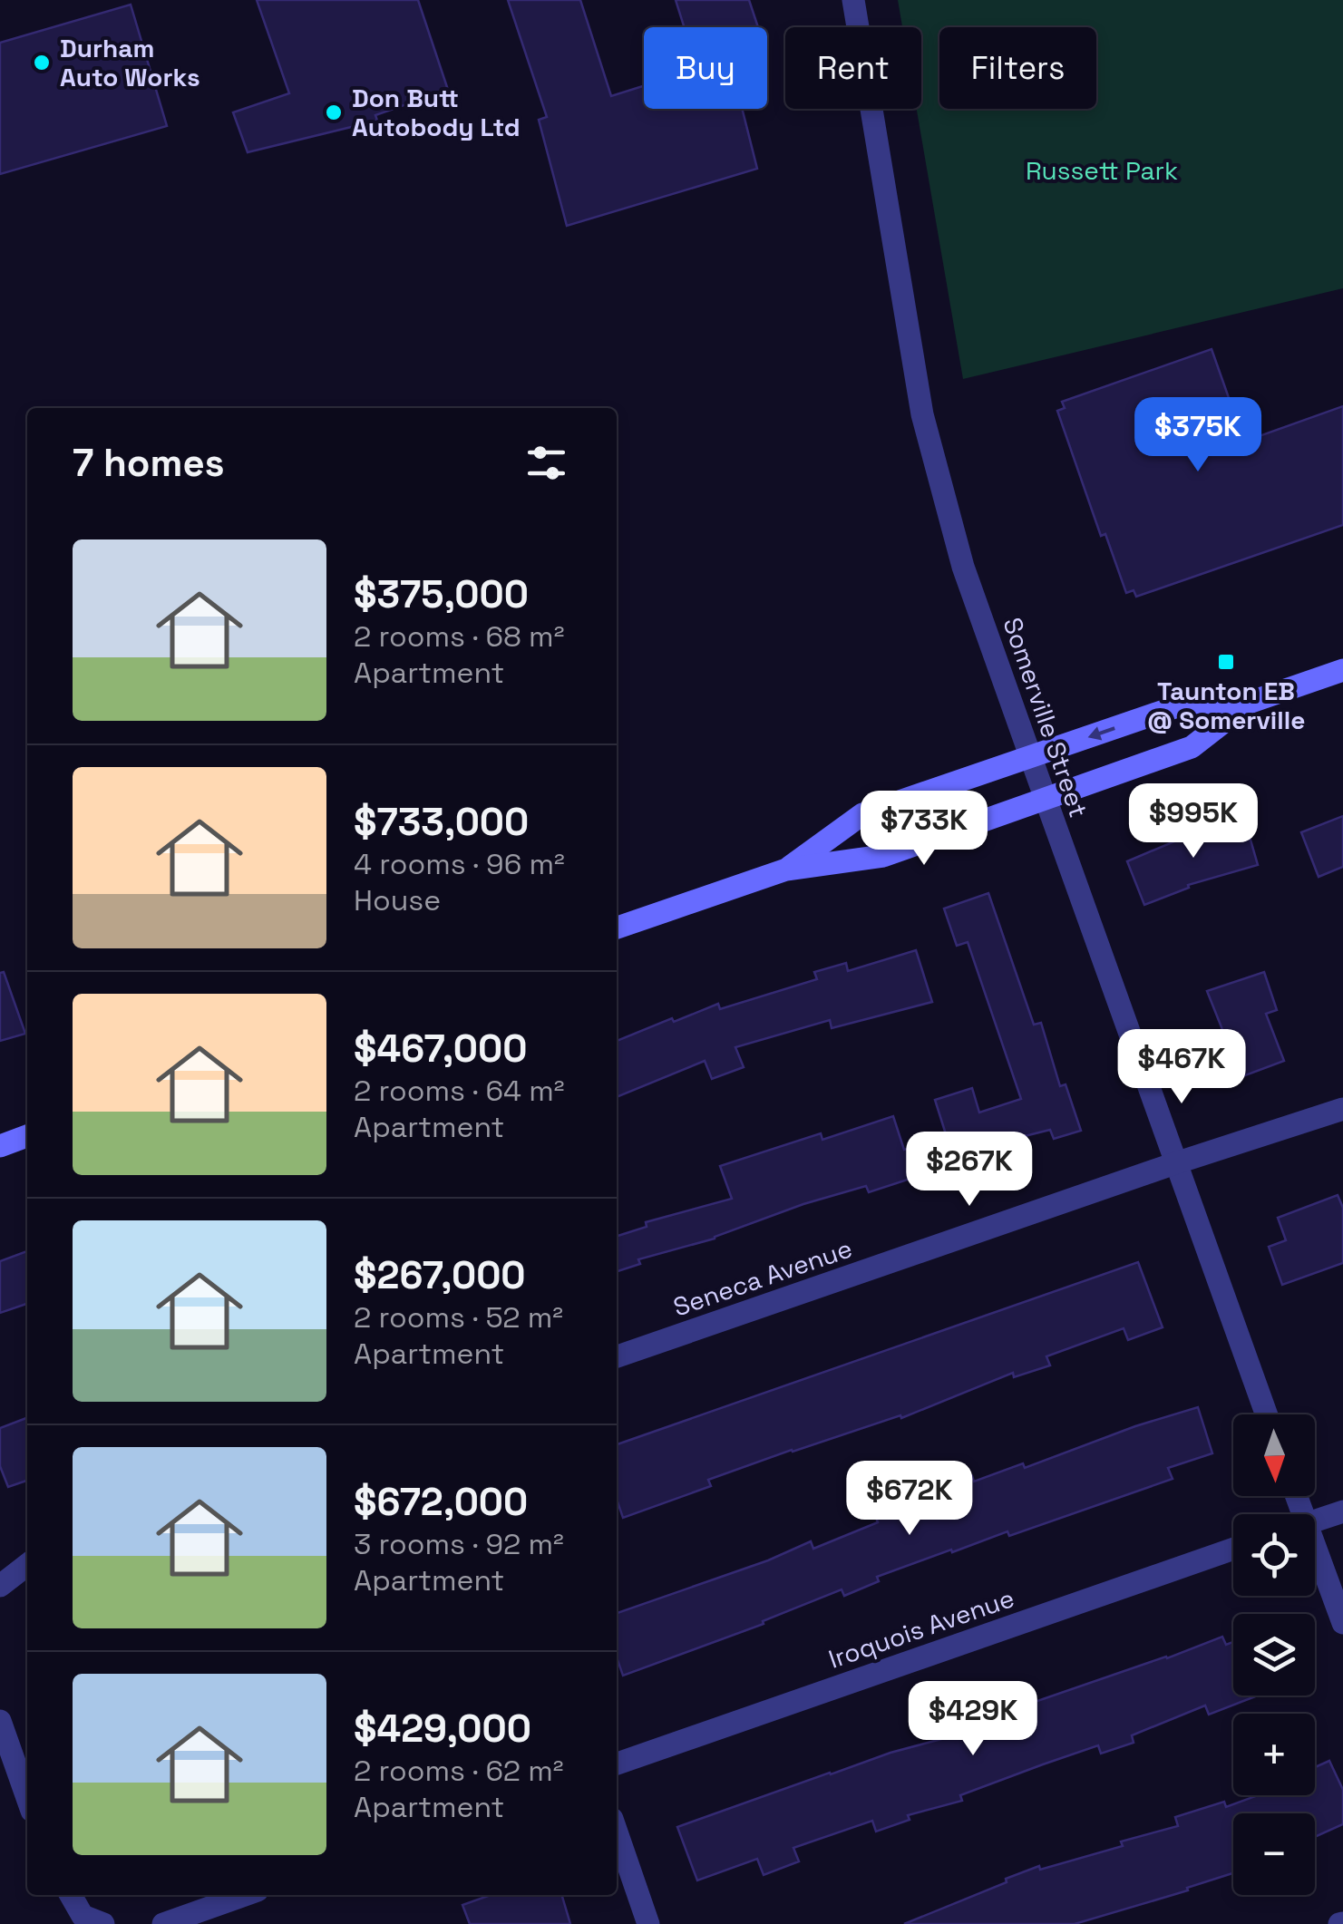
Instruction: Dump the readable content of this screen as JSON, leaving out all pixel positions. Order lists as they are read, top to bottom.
{
  "streets": {
    "street": ["Somerville Street", "Seneca Avenue", "Iroquois Avenue"]
  },
  "crossings": [
    ["Somerville Street", "Seneca Avenue"]
  ],
  "parks": ["Russett Park"],
  "places": {
    "other": ["Durham Auto Works", "Don Butt Autobody Ltd"],
    "transit": ["Taunton EB @ Somerville"]
  },
  "north": "bottom",
  "page": {
    "chip": ["Buy", "Rent", "Filters"],
    "price": [
      "$375K",
      "$995K",
      "$733K",
      "$467K",
      "$267K",
      "$672K",
      "$429K"
    ],
    "heading": "7 homes",
    "list": [
      {
        "name": "$375,000",
        "note": "2 rooms · 68 m² · Apartment"
      },
      {
        "name": "$733,000",
        "note": "4 rooms · 96 m² · House"
      },
      {
        "name": "$467,000",
        "note": "2 rooms · 64 m² · Apartment"
      },
      {
        "name": "$267,000",
        "note": "2 rooms · 52 m² · Apartment"
      },
      {
        "name": "$672,000",
        "note": "3 rooms · 92 m² · Apartment"
      },
      {
        "name": "$429,000",
        "note": "2 rooms · 62 m² · Apartment"
      }
    ],
    "map_buttons": ["+", "−"]
  }
}
